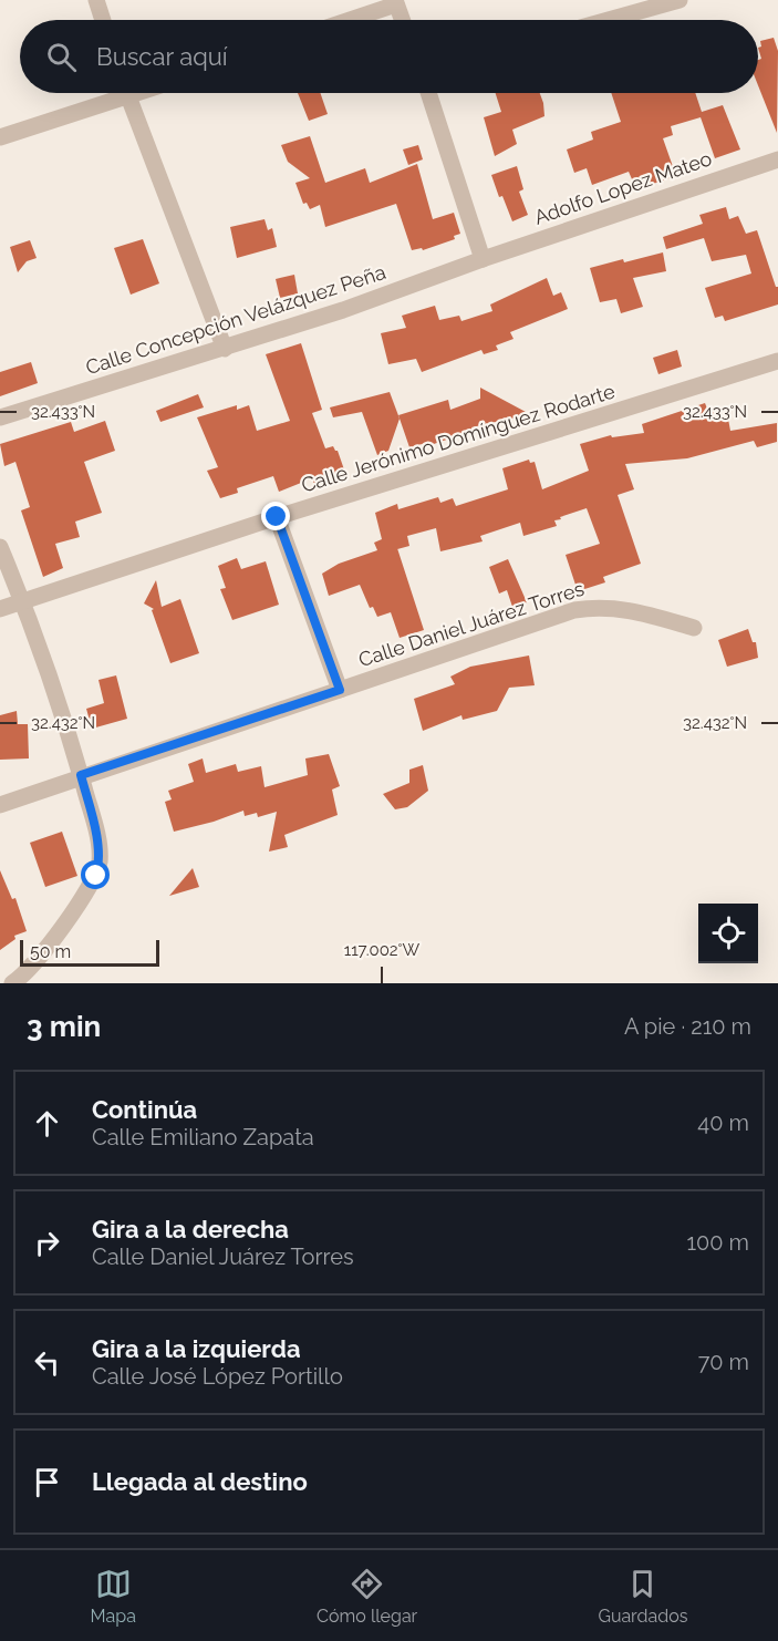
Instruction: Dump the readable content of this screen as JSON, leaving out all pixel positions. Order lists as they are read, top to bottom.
{
  "streets": {
    "street": [
      "Adolfo Lopez Mateo",
      "Calle Concepción Velázquez Peña",
      "Calle Jerónimo Domínguez Rodarte",
      "Calle Daniel Juárez Torres"
    ]
  },
  "crossings": [
    ["Adolfo Lopez Mateo", "Calle Concepción Velázquez Peña"]
  ],
  "scale_bar": "50 m",
  "page": {
    "search": "Buscar aquí",
    "scale": "50 m",
    "heading": ["3 min", "A pie · 210 m"],
    "list": [
      ["Continúa", "Calle Emiliano Zapata", "40 m"],
      ["Gira a la derecha", "Calle Daniel Juárez Torres", "100 m"],
      ["Gira a la izquierda", "Calle José López Portillo", "70 m"],
      "Llegada al destino"
    ],
    "nav": ["Mapa", "Cómo llegar", "Guardados"]
  },
  "coordinates": ["32.433°N", "32.432°N", "117.002°W"]
}
